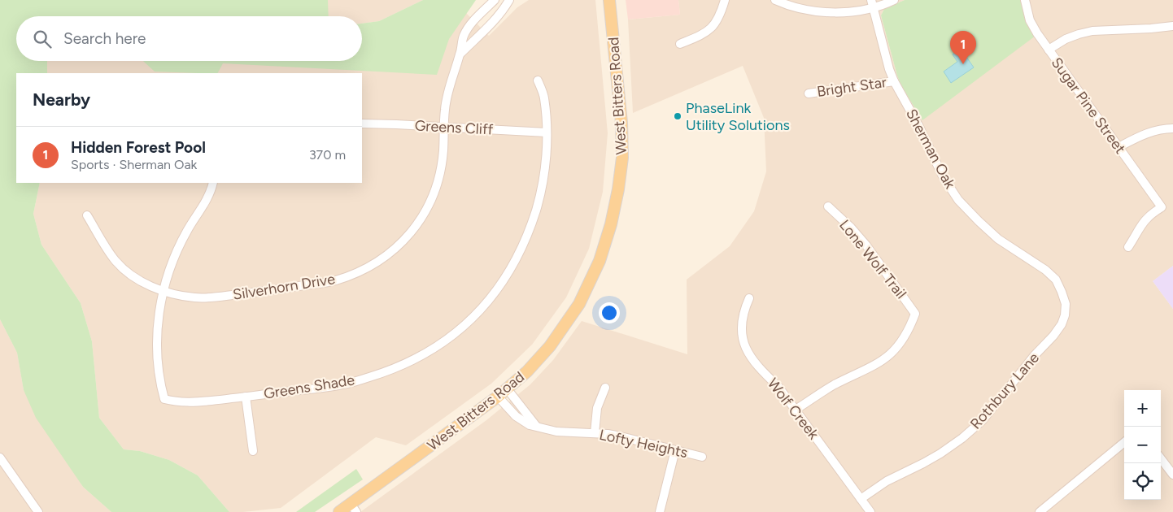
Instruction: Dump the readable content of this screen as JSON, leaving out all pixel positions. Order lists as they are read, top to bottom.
{
  "streets": {
    "main road": ["West Bitters Road"],
    "street": [
      "Bright Star",
      "Sugar Pine Street",
      "Greens Cliff",
      "Sherman Oak",
      "Lone Wolf Trail",
      "Silverhorn Drive",
      "Greens Shade",
      "Rothbury Lane",
      "Wolf Creek",
      "Lofty Heights"
    ]
  },
  "crossings": [
    ["Bright Star", "Sherman Oak"],
    ["West Bitters Road", "Lofty Heights"],
    ["Greens Cliff", "Silverhorn Drive"],
    ["Greens Cliff", "Greens Shade"],
    ["Sherman Oak", "Rothbury Lane"],
    ["Lone Wolf Trail", "Wolf Creek"],
    ["Silverhorn Drive", "Greens Shade"],
    ["Rothbury Lane", "Wolf Creek"]
  ],
  "places": ["PhaseLink Utility Solutions"],
  "page": {
    "search": "Search here",
    "pins": "1",
    "heading": "Nearby",
    "list": [
      {
        "mark": "1",
        "name": "Hidden Forest Pool",
        "note": "Sports · Sherman Oak",
        "value": "370 m"
      }
    ],
    "map_buttons": ["+", "−"]
  }
}
